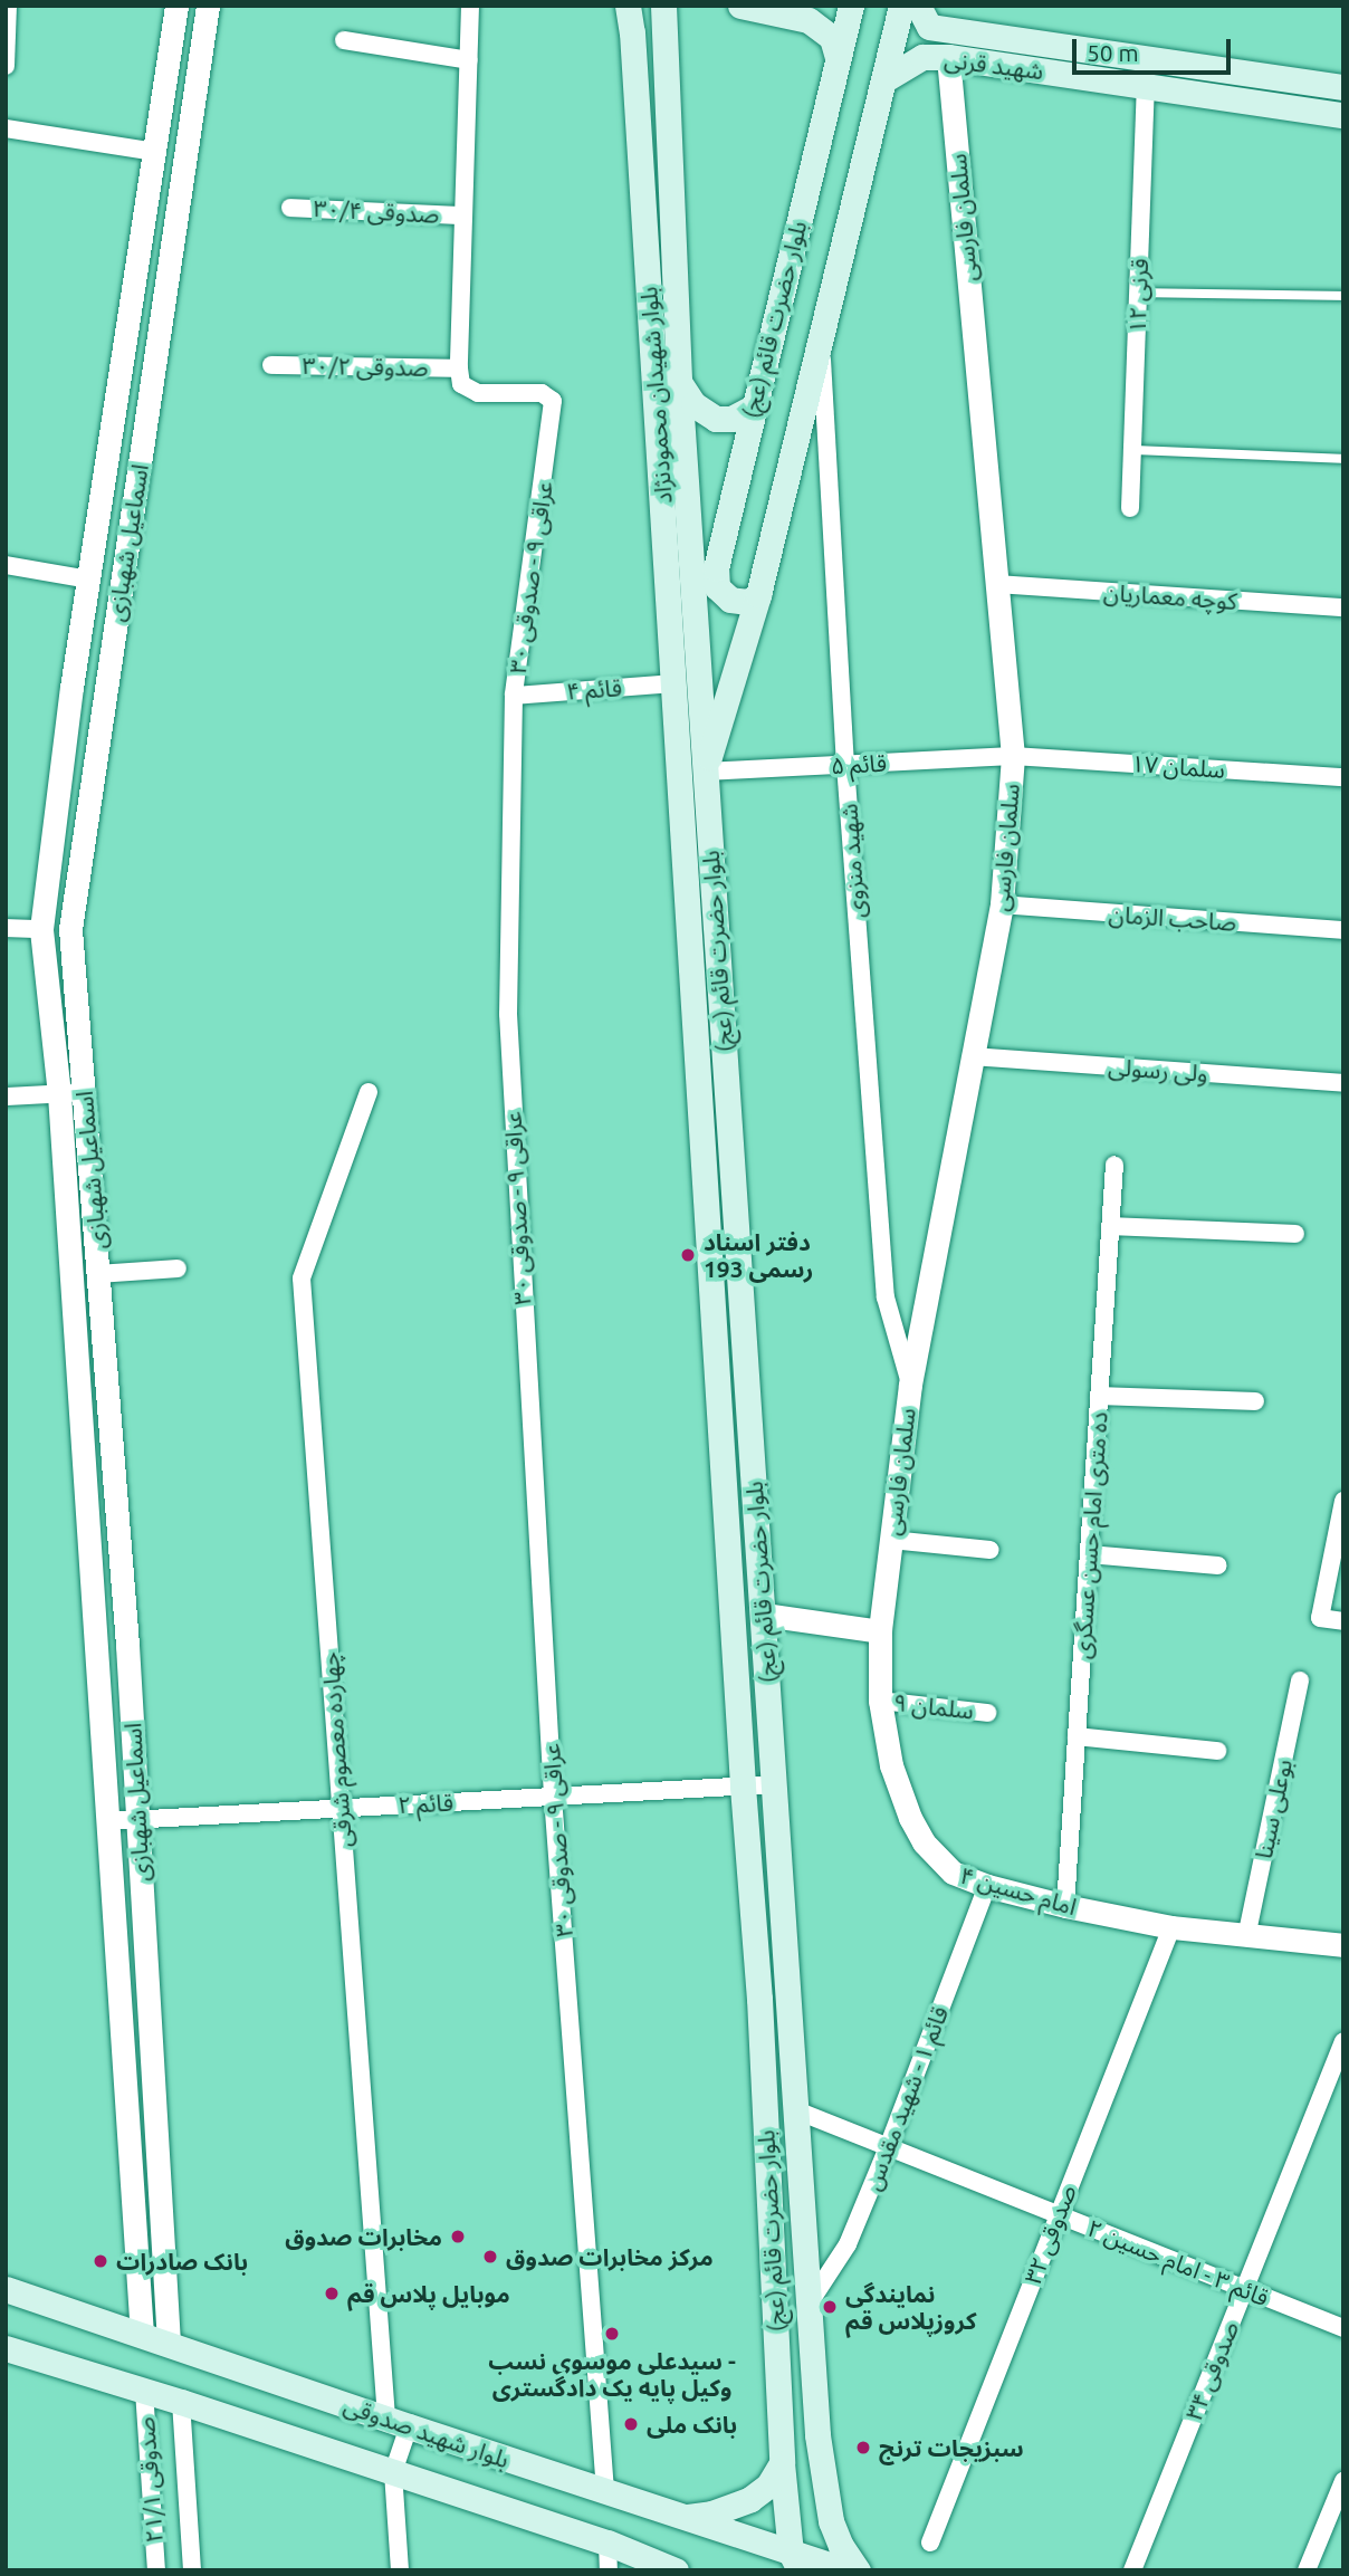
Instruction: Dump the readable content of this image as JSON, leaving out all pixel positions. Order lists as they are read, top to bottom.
{
  "streets": {
    "main road": [
      "شهید قرنی",
      "بلوار حضرت قائم (عج)",
      "بلوار شهیدان محمودنژاد",
      "بلوار شهید صدوقی"
    ],
    "street": [
      "صدوقی ۳۰/۴",
      "سلمان فارسی",
      "قرنی ۱۲",
      "صدوقی ۳۰/۲",
      "اسماعیل شهبازی",
      "عراقی ۹ - صدوقی ۳۰",
      "کوچه معماریان",
      "قائم ۴",
      "قائم ۵",
      "سلمان ۱۷",
      "شهید منزوی",
      "صاحب الزمان",
      "ولی رسولی",
      "ده متری امام حسن عسگری",
      "سلمان ۹",
      "چهارده معصوم شرقی",
      "قائم ۲",
      "بوعلی سینا",
      "امام حسین ۴",
      "قائم ۱ - شهید مقدس",
      "صدوقی ۳۲",
      "قائم ۳ - امام حسین ۲",
      "صدوقی ۳۴",
      "صدوقی ۲۱/۱"
    ]
  },
  "crossings": [
    ["شهید قرنی", "سلمان فارسی"],
    ["شهید قرنی", "قرنی ۱۲"],
    ["شهید قرنی", "بلوار حضرت قائم (عج)"],
    ["سلمان فارسی", "کوچه معماریان"],
    ["سلمان فارسی", "قائم ۵"],
    ["سلمان فارسی", "سلمان ۱۷"],
    ["سلمان فارسی", "شهید منزوی"],
    ["سلمان فارسی", "صاحب الزمان"],
    ["سلمان فارسی", "ولی رسولی"],
    ["سلمان فارسی", "امام حسین ۴"],
    ["بلوار حضرت قائم (عج)", "بلوار شهیدان محمودنژاد"],
    ["بلوار حضرت قائم (عج)", "قائم ۵"],
    ["بلوار حضرت قائم (عج)", "شهید منزوی"],
    ["بلوار حضرت قائم (عج)", "قائم ۲"],
    ["بلوار حضرت قائم (عج)", "قائم ۱ - شهید مقدس"],
    ["بلوار حضرت قائم (عج)", "قائم ۳ - امام حسین ۲"],
    ["بلوار حضرت قائم (عج)", "بلوار شهید صدوقی"],
    ["صدوقی ۳۰/۲", "عراقی ۹ - صدوقی ۳۰"],
    ["بلوار شهیدان محمودنژاد", "قائم ۴"],
    ["بلوار شهیدان محمودنژاد", "قائم ۵"],
    ["اسماعیل شهبازی", "قائم ۲"],
    ["اسماعیل شهبازی", "بلوار شهید صدوقی"],
    ["عراقی ۹ - صدوقی ۳۰", "قائم ۴"],
    ["عراقی ۹ - صدوقی ۳۰", "قائم ۲"],
    ["عراقی ۹ - صدوقی ۳۰", "بلوار شهید صدوقی"],
    ["قائم ۵", "سلمان ۱۷"],
    ["قائم ۵", "شهید منزوی"],
    ["ده متری امام حسن عسگری", "امام حسین ۴"],
    ["سلمان ۹", "امام حسین ۴"],
    ["چهارده معصوم شرقی", "قائم ۲"],
    ["چهارده معصوم شرقی", "بلوار شهید صدوقی"],
    ["بوعلی سینا", "امام حسین ۴"],
    ["امام حسین ۴", "قائم ۱ - شهید مقدس"],
    ["امام حسین ۴", "صدوقی ۳۲"],
    ["قائم ۱ - شهید مقدس", "قائم ۳ - امام حسین ۲"],
    ["صدوقی ۳۲", "قائم ۳ - امام حسین ۲"],
    ["قائم ۳ - امام حسین ۲", "صدوقی ۳۴"],
    ["بلوار شهید صدوقی", "صدوقی ۲۱/۱"]
  ],
  "places": [
    "دفتر اسناد رسمی 193",
    "مخابرات صدوق",
    "مرکز مخابرات صدوق",
    "بانک صادرات",
    "موبایل پلاس قم",
    "نمایندگی کروزپلاس قم",
    "سیدعلی موسوی نسب - وکیل پایه یک دادگستری",
    "بانک ملی",
    "سبزیجات ترنج"
  ],
  "scale_bar": "50 m"
}
